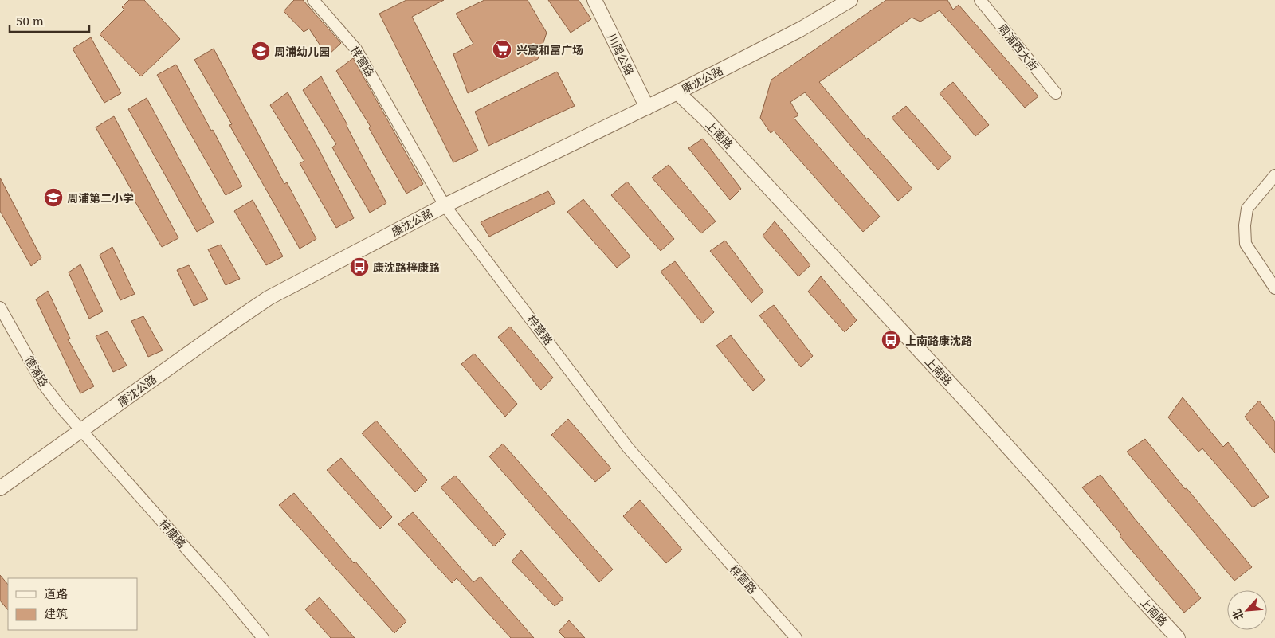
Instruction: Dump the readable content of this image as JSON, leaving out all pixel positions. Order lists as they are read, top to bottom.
{
  "streets": {
    "street": [
      "周浦西大街",
      "川周公路",
      "梓营路",
      "康沈公路",
      "上南路",
      "德浦路",
      "梓康路"
    ]
  },
  "crossings": [
    ["川周公路", "康沈公路"],
    ["梓营路", "康沈公路"],
    ["康沈公路", "上南路"],
    ["康沈公路", "德浦路"],
    ["康沈公路", "梓康路"],
    ["德浦路", "梓康路"]
  ],
  "places": {
    "supermarket": ["兴宸和富广场"],
    "school or university": ["周浦幼儿园", "周浦第二小学"],
    "bus stop": ["康沈路梓康路", "上南路康沈路"]
  },
  "legend": ["道路", "建筑"],
  "scale_bar": "50 m",
  "north": "bottom left"
}
